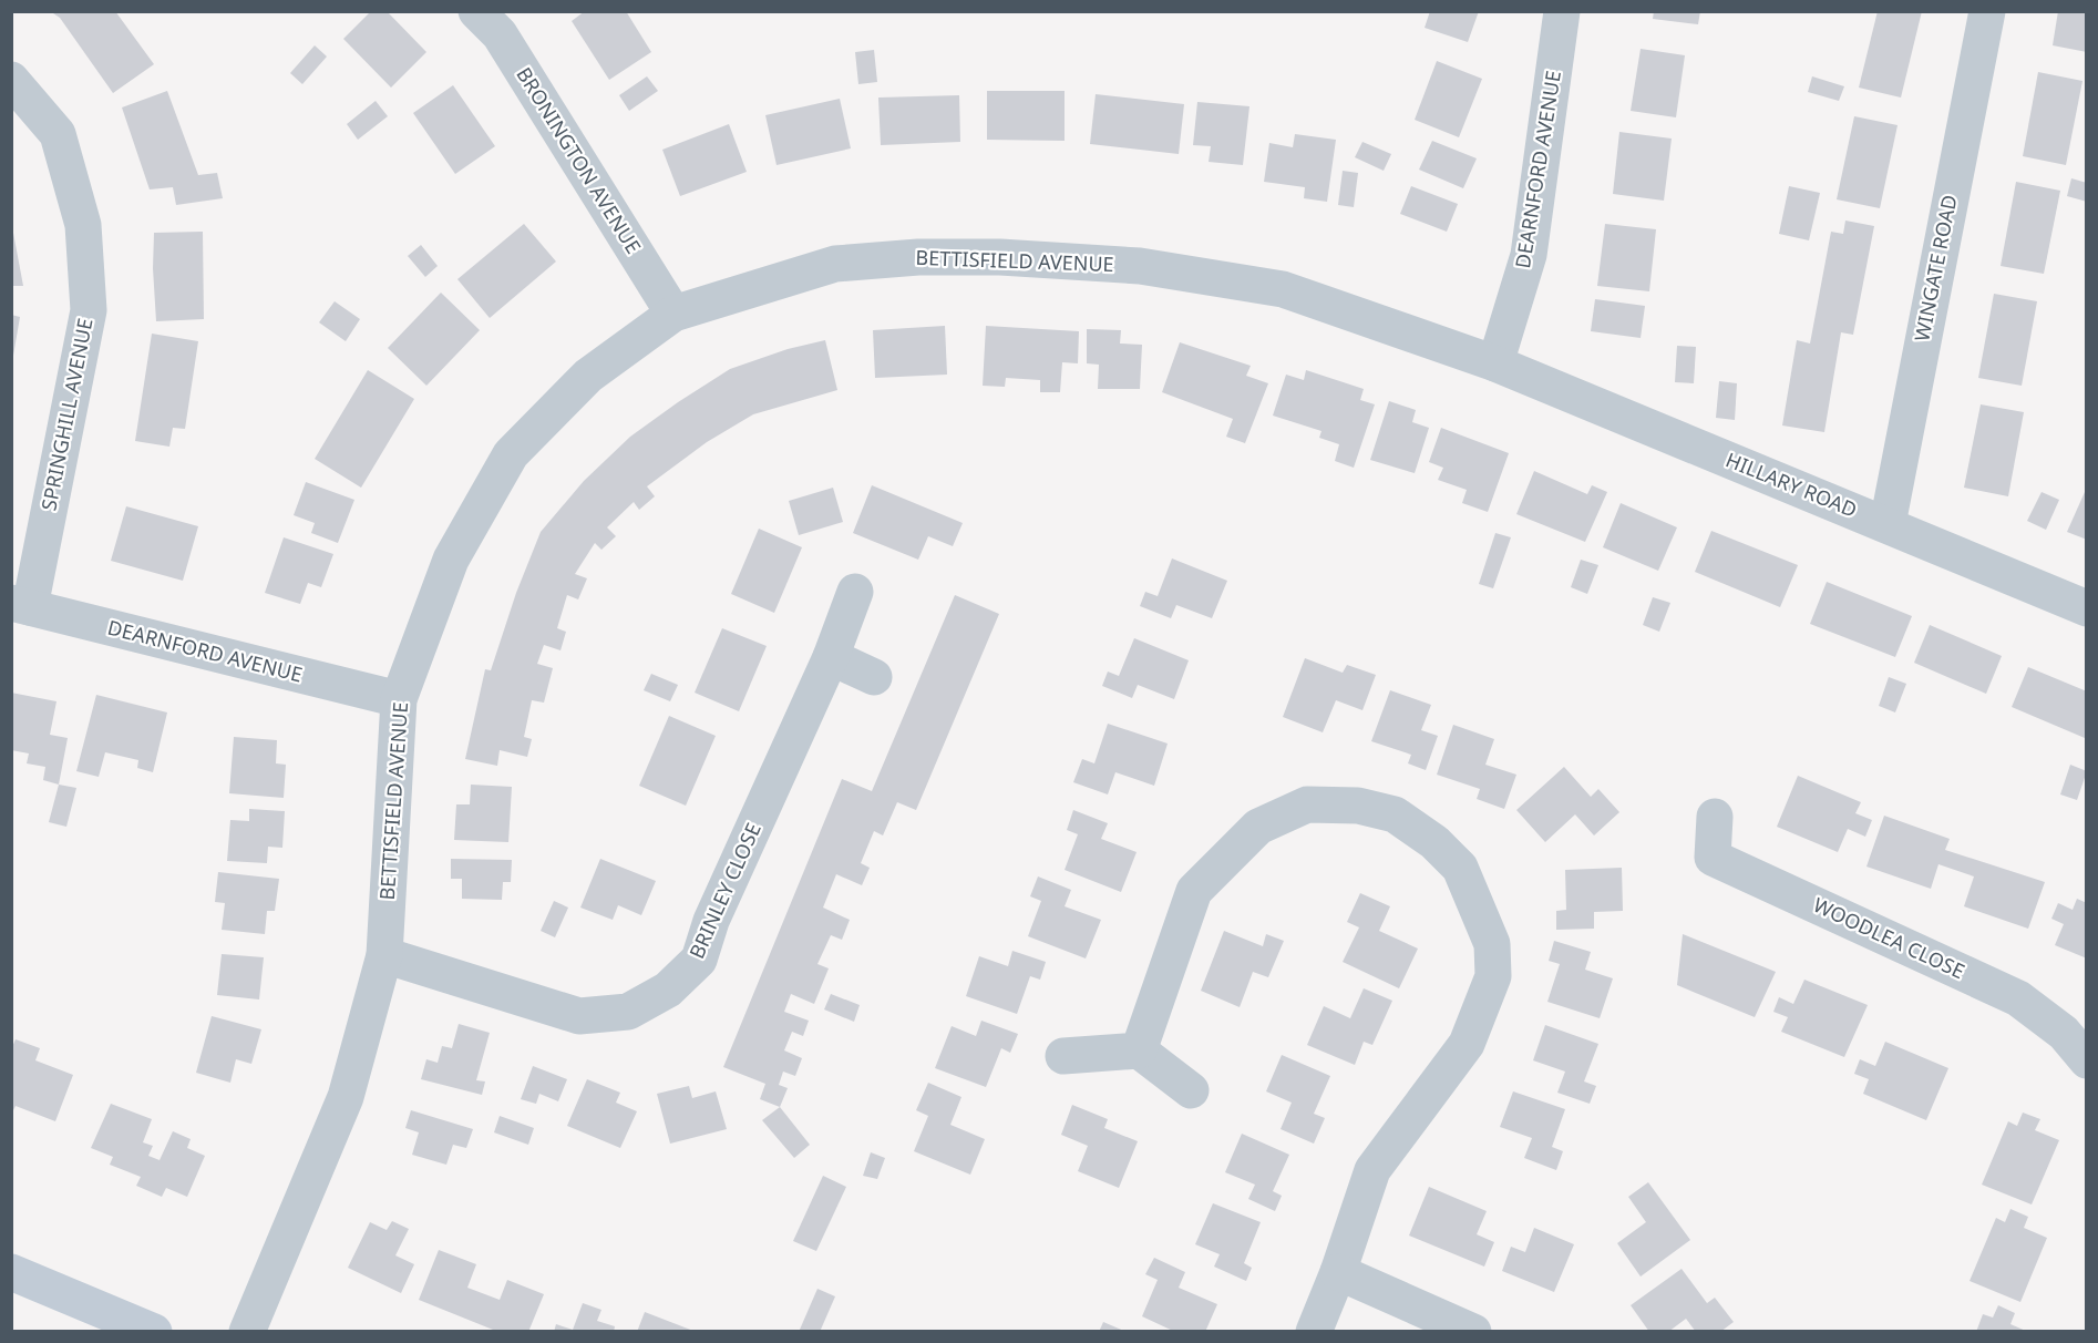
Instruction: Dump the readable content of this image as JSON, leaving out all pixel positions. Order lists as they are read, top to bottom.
{
  "streets": {
    "street": [
      "BRONINGTON AVENUE",
      "DEARNFORD AVENUE",
      "BETTISFIELD AVENUE",
      "WINGATE ROAD",
      "SPRINGHILL AVENUE",
      "HILLARY ROAD",
      "BRINLEY CLOSE",
      "WOODLEA CLOSE"
    ]
  },
  "crossings": [
    ["BRONINGTON AVENUE", "BETTISFIELD AVENUE"],
    ["DEARNFORD AVENUE", "BETTISFIELD AVENUE"],
    ["DEARNFORD AVENUE", "SPRINGHILL AVENUE"],
    ["DEARNFORD AVENUE", "HILLARY ROAD"],
    ["BETTISFIELD AVENUE", "HILLARY ROAD"],
    ["BETTISFIELD AVENUE", "BRINLEY CLOSE"],
    ["WINGATE ROAD", "HILLARY ROAD"]
  ]
}
